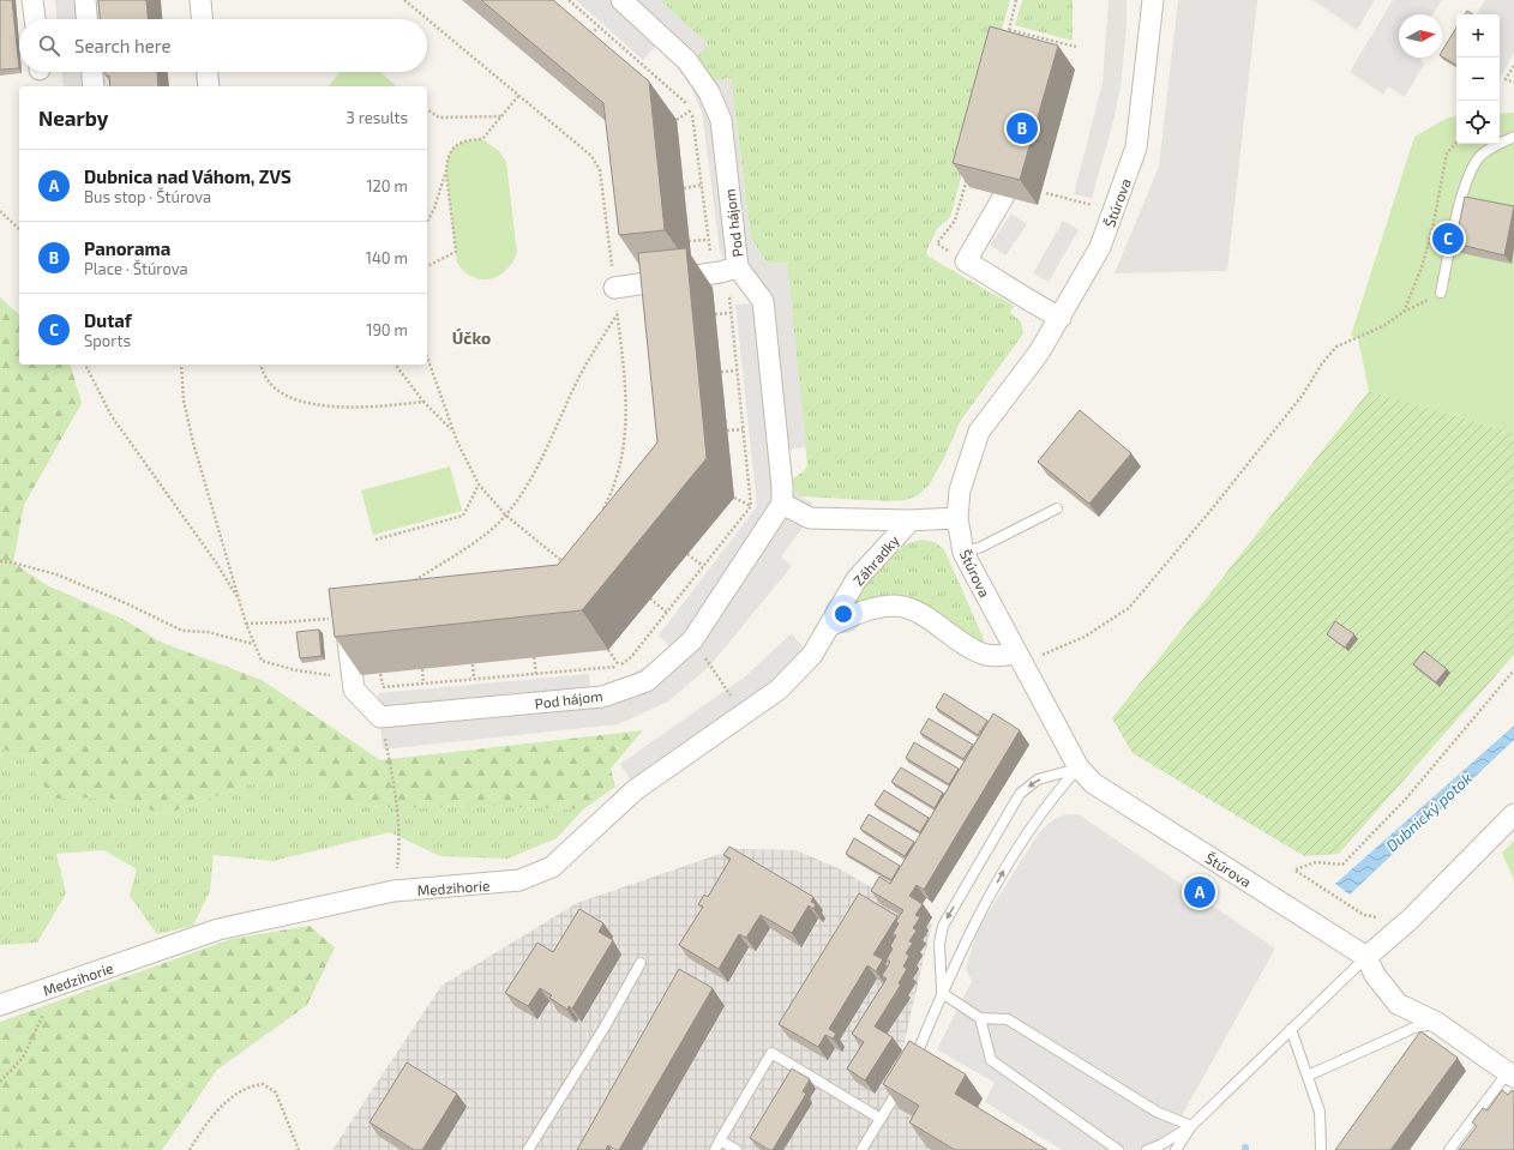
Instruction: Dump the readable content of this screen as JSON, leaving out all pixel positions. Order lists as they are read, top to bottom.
{
  "streets": {
    "street": [
      "Štúrova",
      "Pod hájom",
      "Záhradky",
      "Medzihorie"
    ]
  },
  "crossings": [
    ["Záhradky", "Medzihorie"]
  ],
  "districts": ["Účko"],
  "water": ["Dubnický potok"],
  "north": "right",
  "page": {
    "map_buttons": ["+", "−"],
    "search": "Search here",
    "heading": ["Nearby", "3 results"],
    "pins": ["B", "C", "A"],
    "list": [
      {
        "mark": "A",
        "name": "Dubnica nad Váhom, ZVS",
        "note": "Bus stop · Štúrova",
        "value": "120 m"
      },
      {
        "mark": "B",
        "name": "Panorama",
        "note": "Place · Štúrova",
        "value": "140 m"
      },
      {
        "mark": "C",
        "name": "Dutaf",
        "note": "Sports",
        "value": "190 m"
      }
    ]
  }
}
